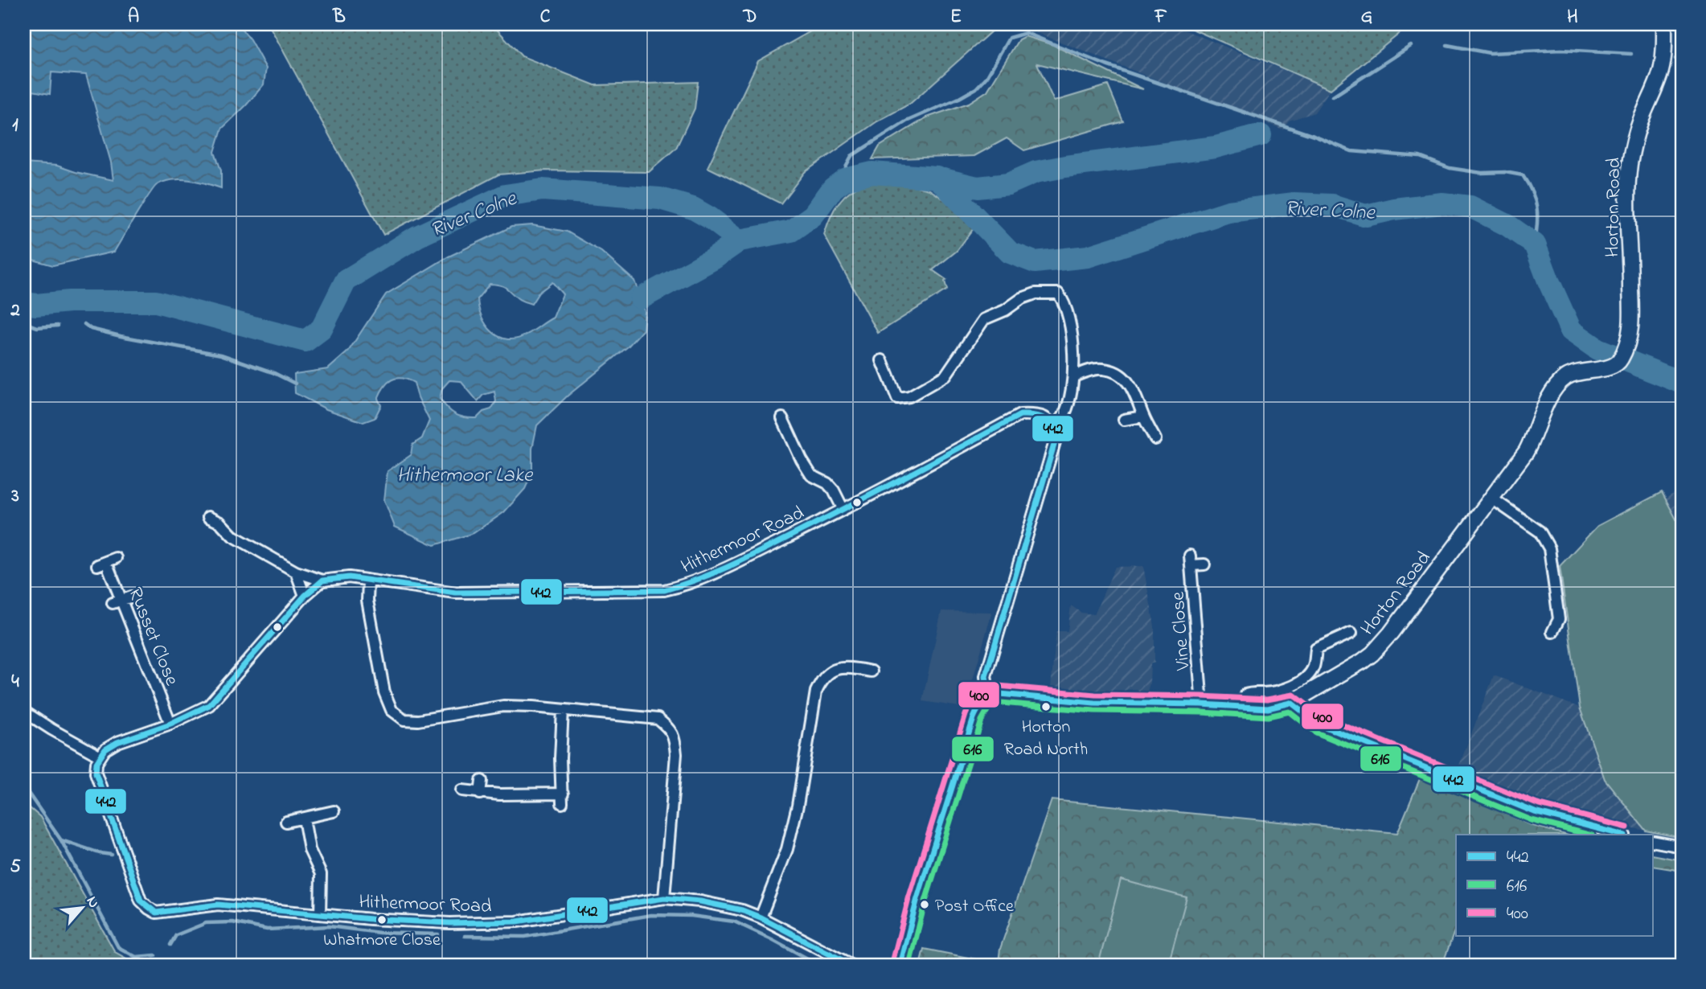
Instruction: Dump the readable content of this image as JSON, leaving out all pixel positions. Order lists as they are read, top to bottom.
{
  "streets": {
    "street": [
      "Horton Road",
      "Hithermoor Road",
      "Vine Close",
      "Russet Close"
    ]
  },
  "crossings": [
    ["Horton Road", "Vine Close"]
  ],
  "water": ["River Colne", "Hithermoor Lake"],
  "places": ["Horton Road North", "Post Office", "Whatmore Close"],
  "lines": ["transit line 442", "transit line 400", "transit line 616"],
  "legend": ["442", "616", "400"],
  "north": "top right",
  "grid": {
    "columns": [
      "A",
      "B",
      "C",
      "D",
      "E",
      "F",
      "G",
      "H"
    ],
    "rows": [
      "1",
      "2",
      "3",
      "4",
      "5"
    ]
  }
}
